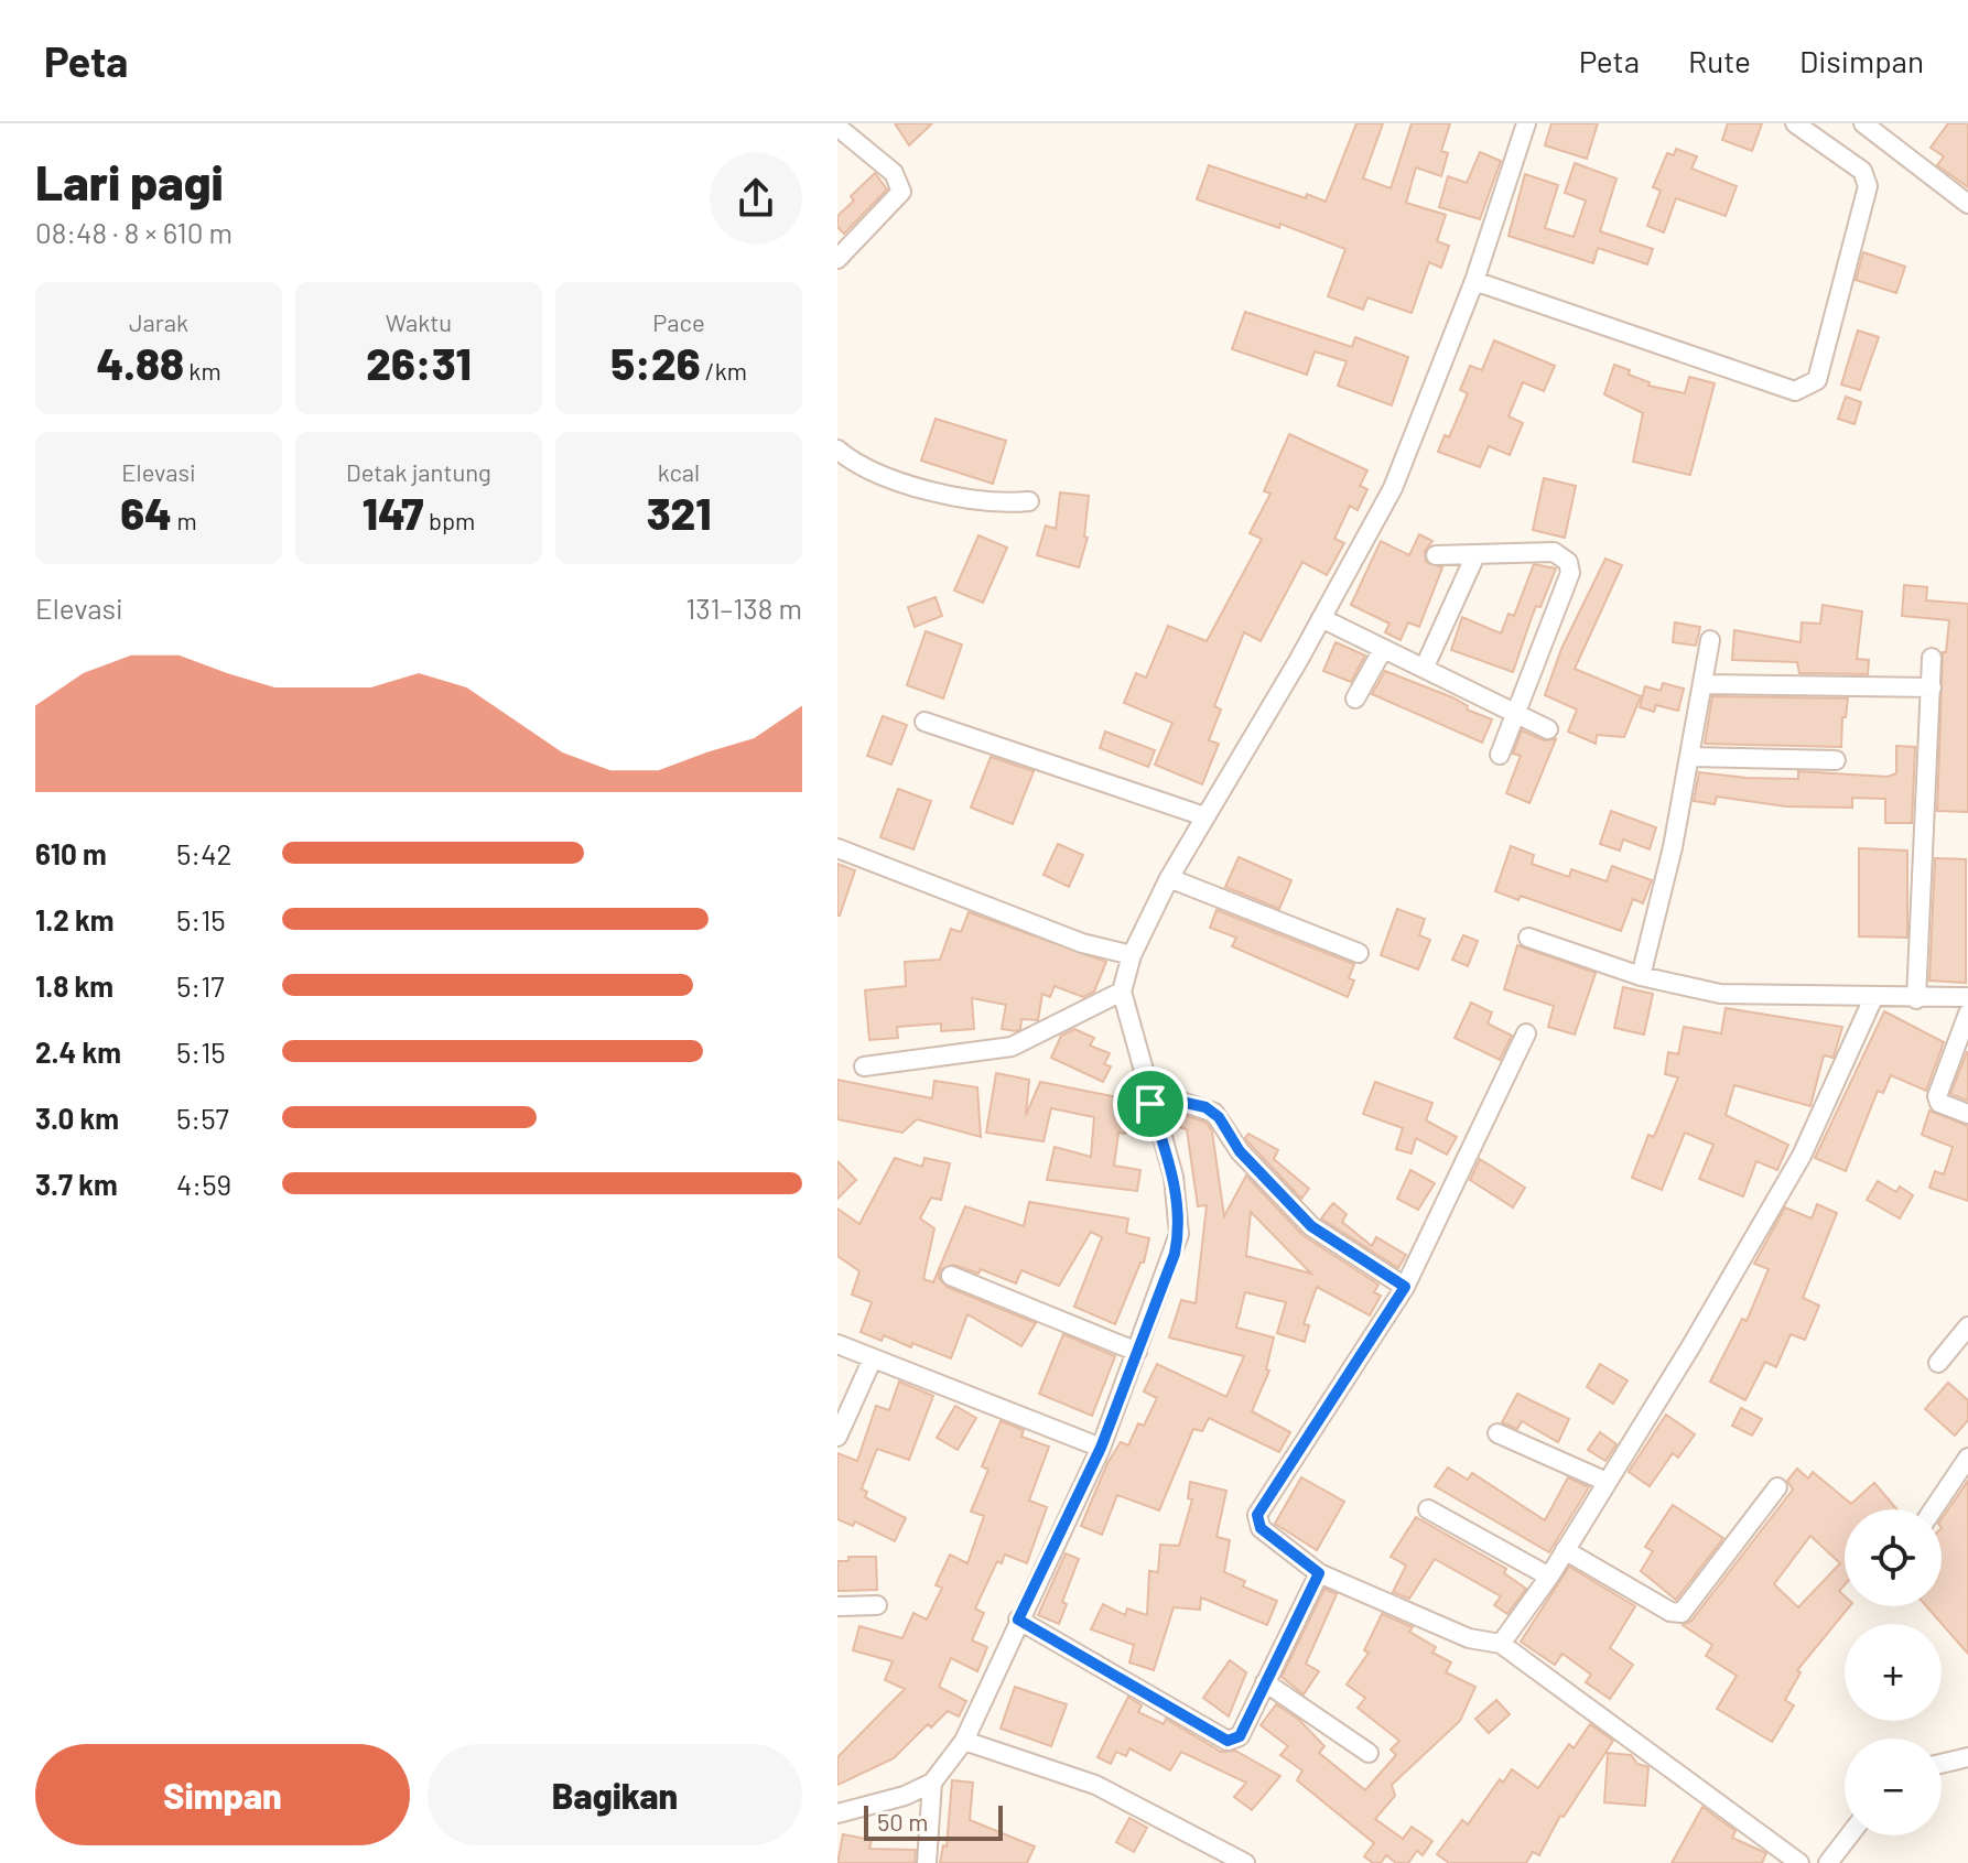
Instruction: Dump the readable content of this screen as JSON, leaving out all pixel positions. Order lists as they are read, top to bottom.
{
  "scale_bar": "50 m",
  "page": {
    "header": "Peta",
    "nav": ["Peta", "Rute", "Disimpan"],
    "heading": ["Lari pagi", "08:48 · 8 × 610 m"],
    "stats": [
      ["Jarak", "4.88 km"],
      ["Waktu", "26:31"],
      ["Pace", "5:26 /km"],
      ["Elevasi", "64 m"],
      ["Detak jantung", "147 bpm"],
      ["kcal", "321"]
    ],
    "chart": ["Elevasi", "131–138 m"],
    "list": [
      {
        "name": "610 m",
        "note": "5:42"
      },
      {
        "name": "1.2 km",
        "note": "5:15"
      },
      {
        "name": "1.8 km",
        "note": "5:17"
      },
      {
        "name": "2.4 km",
        "note": "5:15"
      },
      {
        "name": "3.0 km",
        "note": "5:57"
      },
      {
        "name": "3.7 km",
        "note": "4:59"
      }
    ],
    "map_buttons": ["+", "−"],
    "buttons": ["Simpan", "Bagikan"],
    "scale": "50 m"
  }
}
